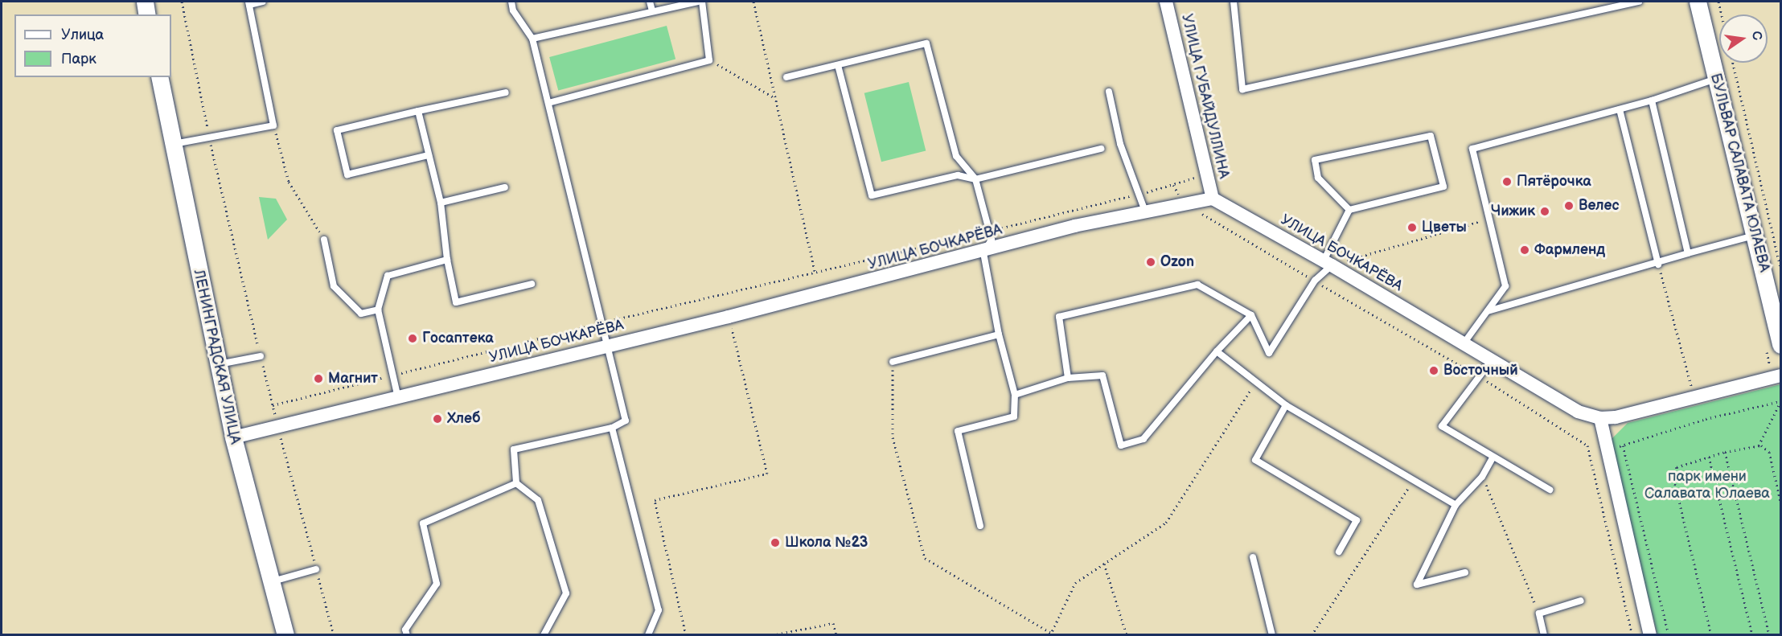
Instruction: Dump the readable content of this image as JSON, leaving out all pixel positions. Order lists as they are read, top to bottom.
{
  "streets": {
    "street": [
      "УЛИЦА ГУБАЙДУЛЛИНА",
      "БУЛЬВАР САЛАВАТА ЮЛАЕВА",
      "УЛИЦА БОЧКАРЁВА",
      "ЛЕНИНГРАДСКАЯ УЛИЦА"
    ]
  },
  "crossings": [
    ["УЛИЦА ГУБАЙДУЛЛИНА", "УЛИЦА БОЧКАРЁВА"],
    ["УЛИЦА БОЧКАРЁВА", "ЛЕНИНГРАДСКАЯ УЛИЦА"]
  ],
  "parks": ["парк имени Салавата Юлаева"],
  "places": [
    "Пятёрочка",
    "Велес",
    "Чижик",
    "Цветы",
    "Фармленд",
    "Ozon",
    "Госаптека",
    "Восточный",
    "Магнит",
    "Хлеб",
    "Школа №23"
  ],
  "legend": ["Улица", "Парк"],
  "north": "right"
}
